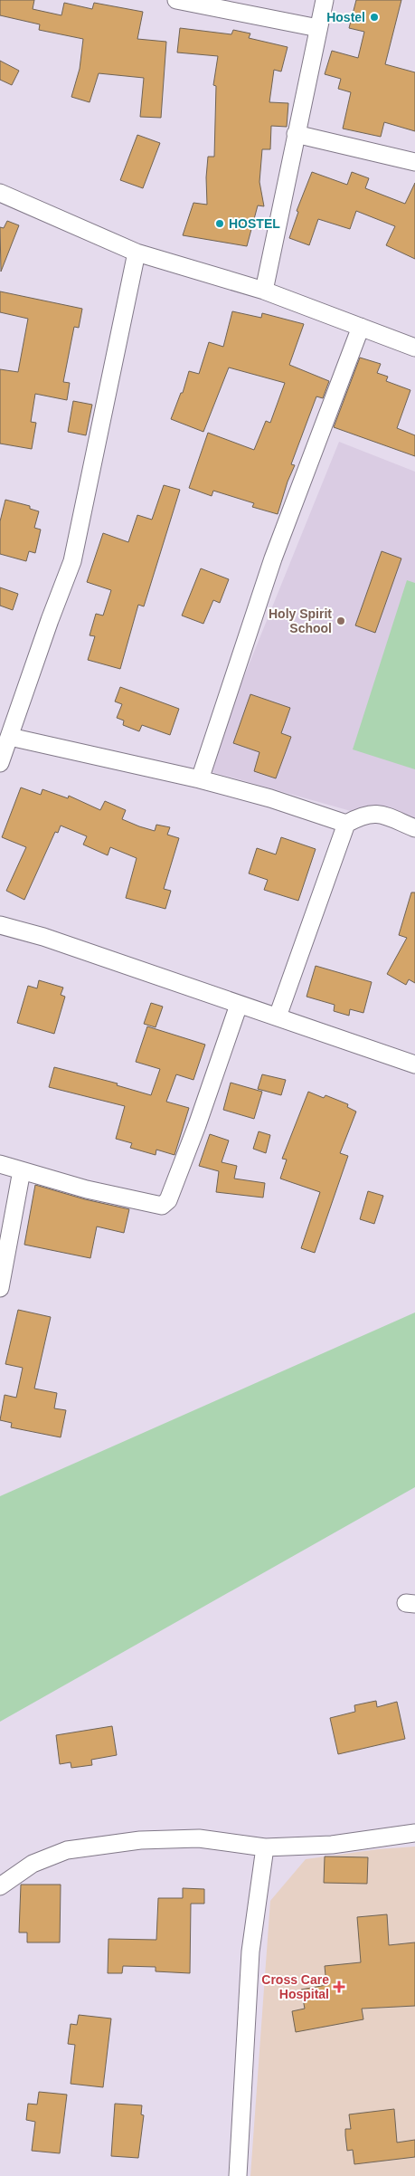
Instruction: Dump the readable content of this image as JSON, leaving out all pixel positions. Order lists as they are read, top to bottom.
{
  "places": {
    "other": ["Hostel", "HOSTEL", "Holy Spirit School"],
    "health": ["Cross Care Hospital"]
  }
}
